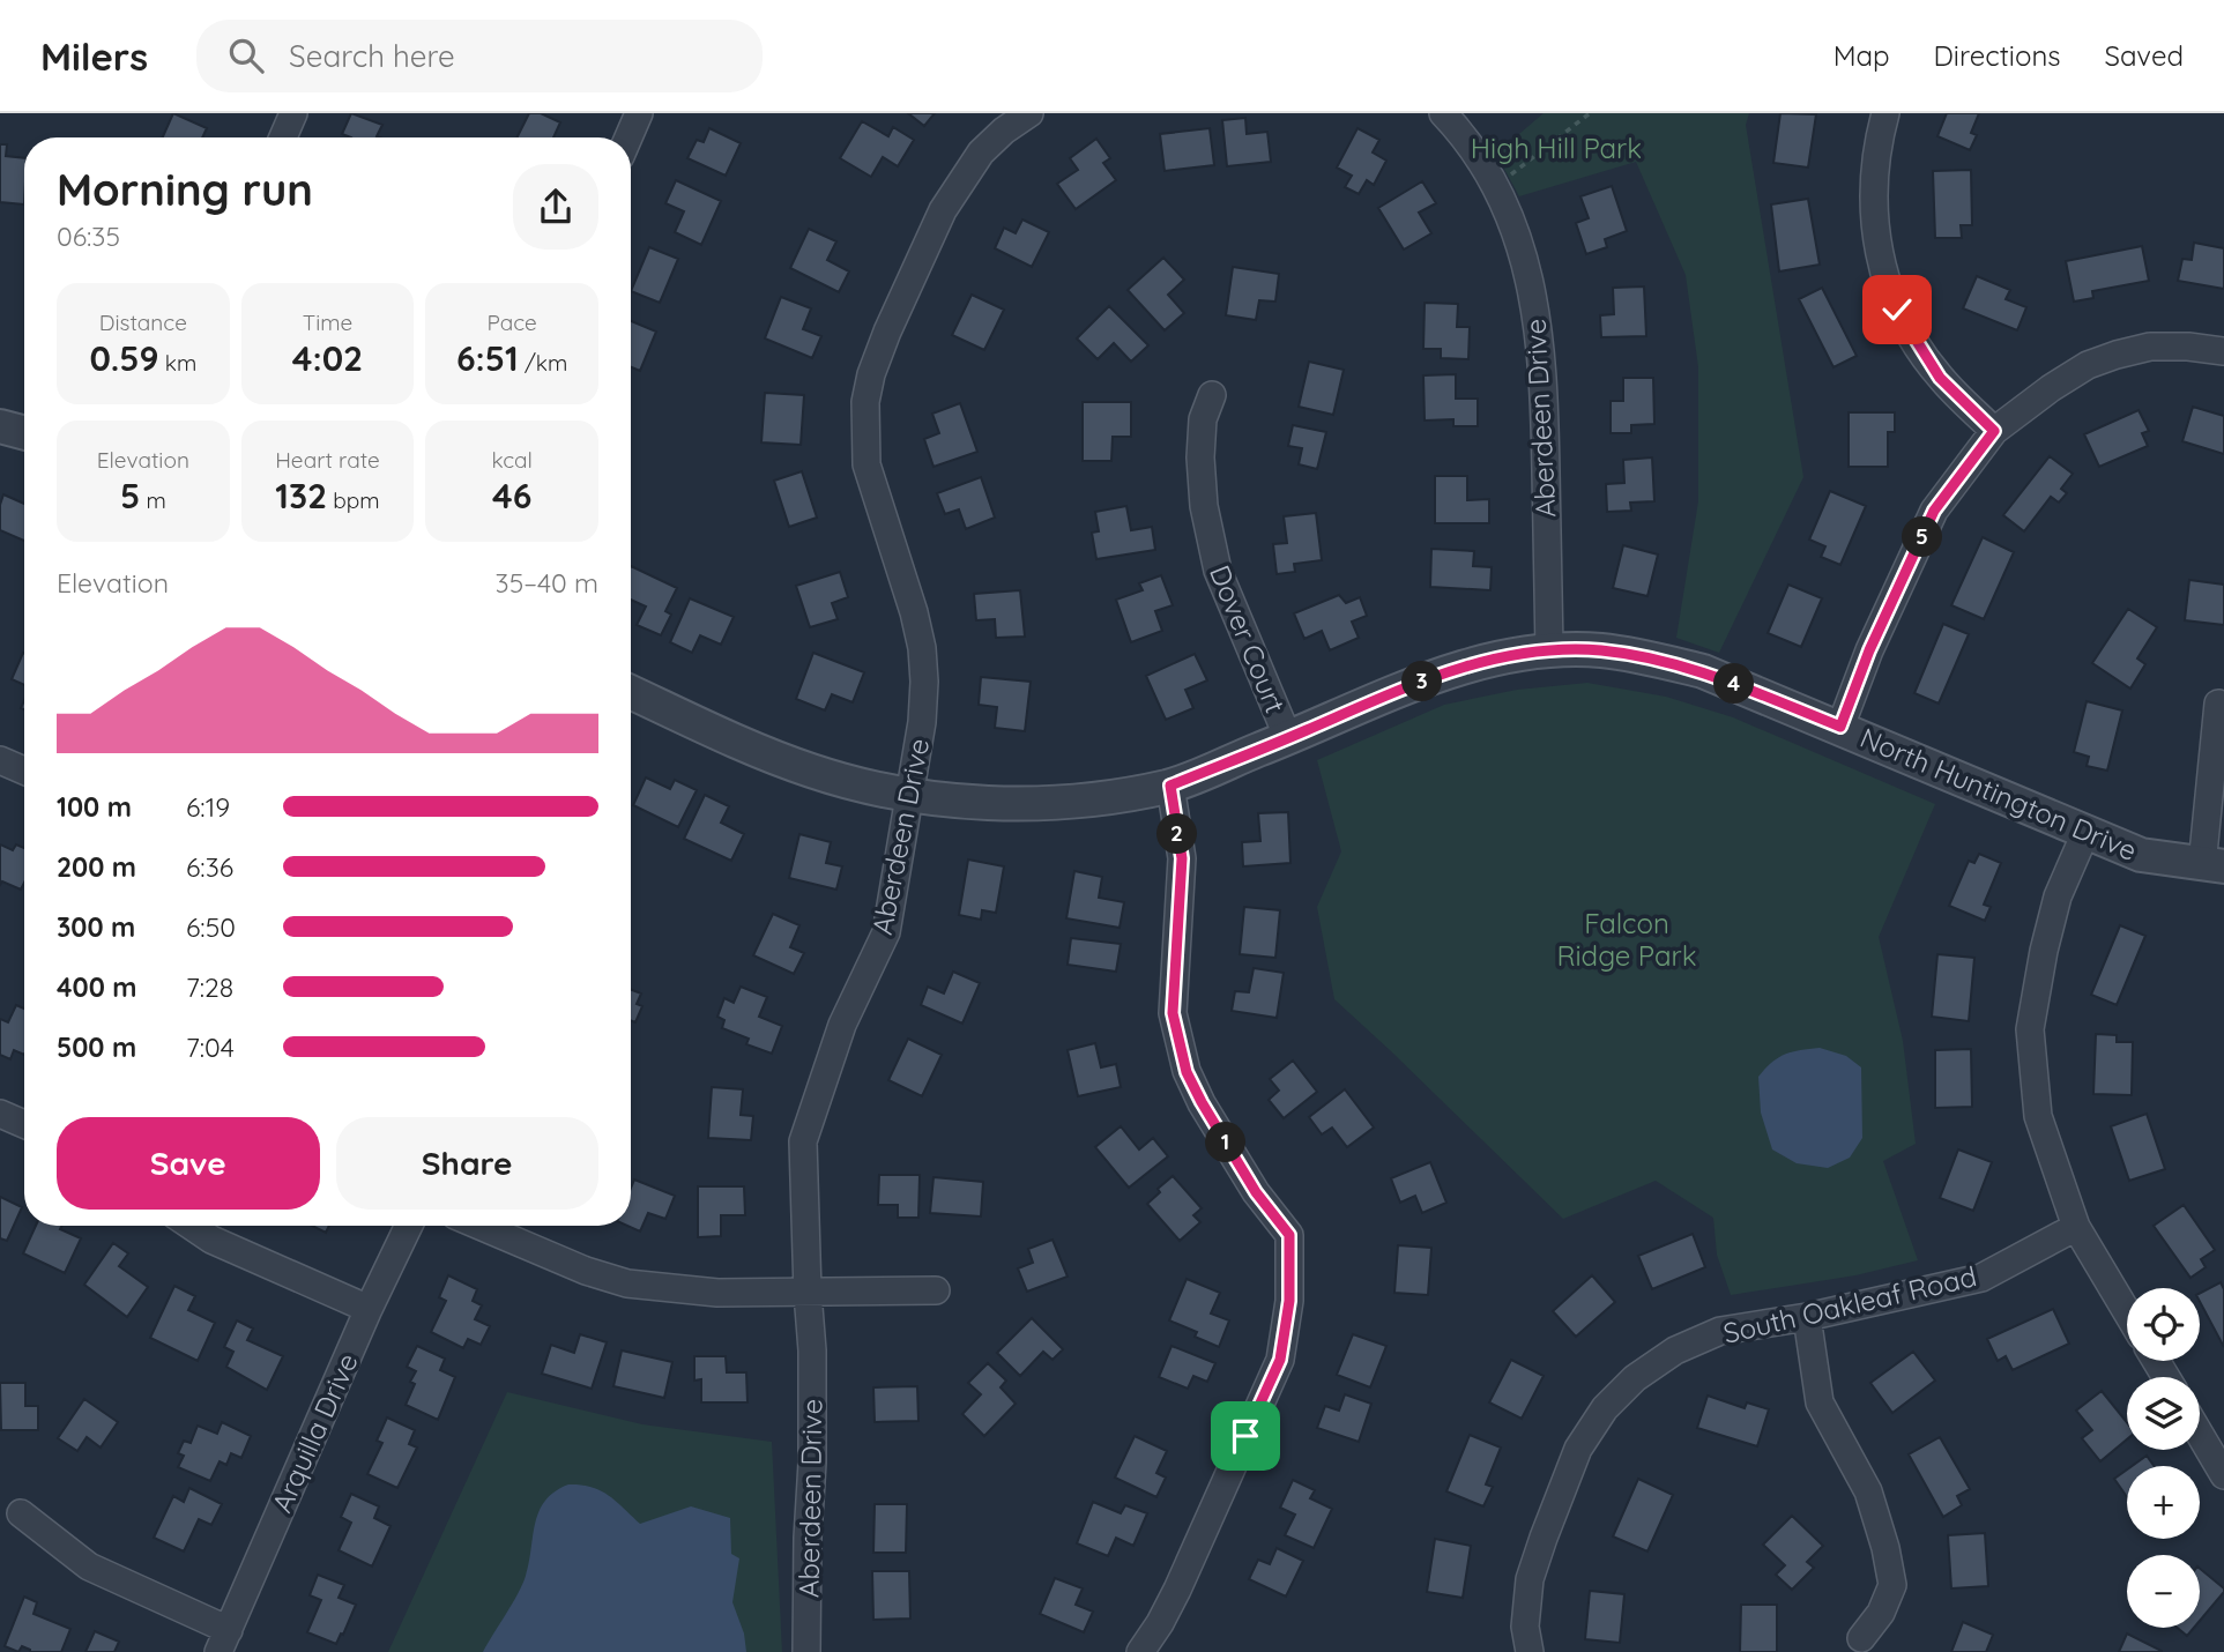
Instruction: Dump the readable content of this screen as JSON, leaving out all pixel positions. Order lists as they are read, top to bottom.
{
  "streets": {
    "street": [
      "Aberdeen Drive",
      "Dover Court",
      "North Huntington Drive",
      "South Oakleaf Road",
      "Arquilla Drive"
    ]
  },
  "crossings": [
    ["Aberdeen Drive", "North Huntington Drive"],
    ["Dover Court", "North Huntington Drive"]
  ],
  "parks": ["High Hill Park", "Falcon Ridge Park"],
  "page": {
    "header": "Milers",
    "search": "Search here",
    "nav": ["Map", "Directions", "Saved"],
    "heading": ["Morning run", "06:35"],
    "stats": [
      ["Distance", "0.59 km"],
      ["Time", "4:02"],
      ["Pace", "6:51 /km"],
      ["Elevation", "5 m"],
      ["Heart rate", "132 bpm"],
      ["kcal", "46"]
    ],
    "pins": [
      "5",
      "3",
      "4",
      "2",
      "1"
    ],
    "chart": ["Elevation", "35–40 m"],
    "list": [
      {
        "name": "100 m",
        "note": "6:19"
      },
      {
        "name": "200 m",
        "note": "6:36"
      },
      {
        "name": "300 m",
        "note": "6:50"
      },
      {
        "name": "400 m",
        "note": "7:28"
      },
      {
        "name": "500 m",
        "note": "7:04"
      }
    ],
    "buttons": ["Save", "Share"],
    "map_buttons": ["+", "−"]
  }
}
